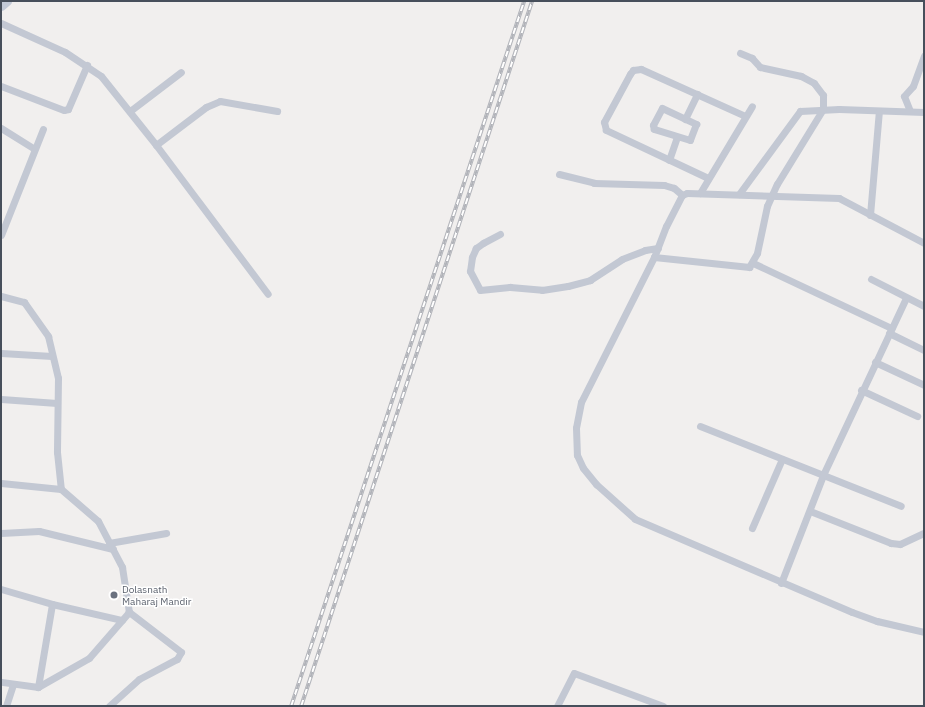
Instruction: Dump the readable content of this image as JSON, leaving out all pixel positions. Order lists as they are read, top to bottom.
{
  "places": ["Dolasnath Maharaj Mandir"]
}
